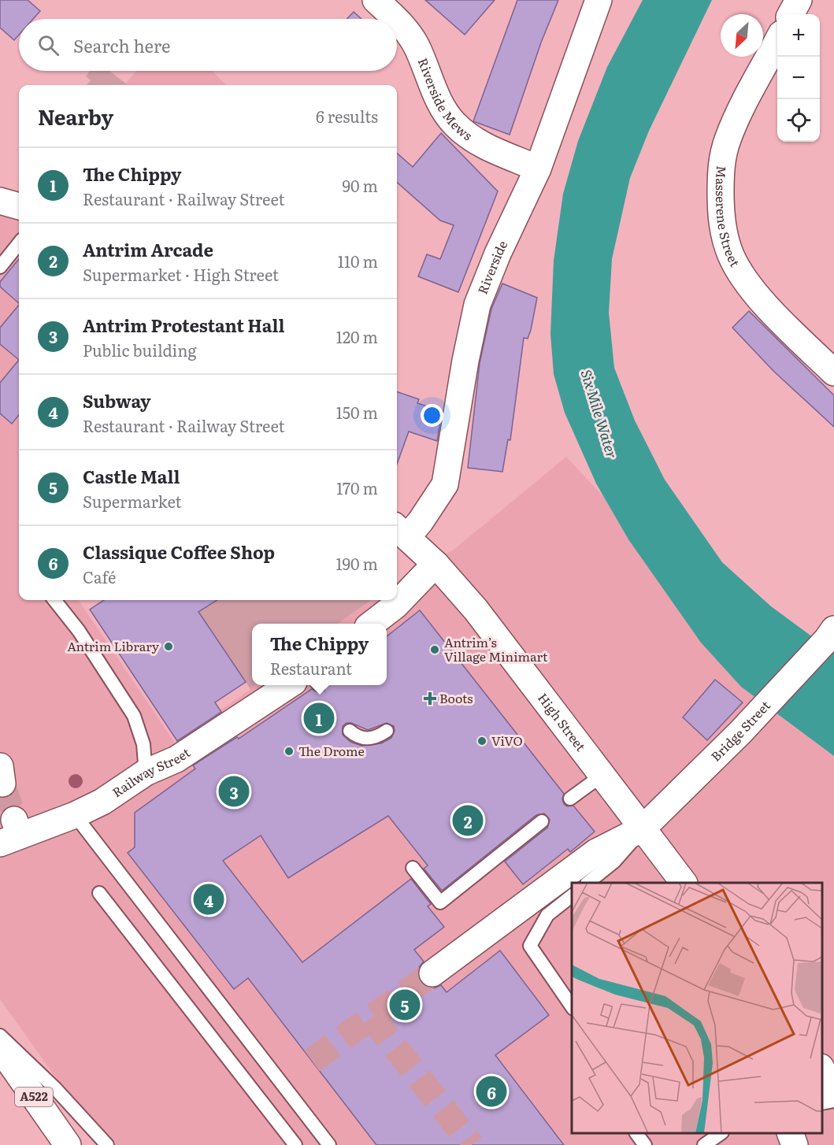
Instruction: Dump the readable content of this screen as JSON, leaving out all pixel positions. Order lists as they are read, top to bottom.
{
  "streets": {
    "street": [
      "Riverside Mews",
      "Masserene Street",
      "Riverside",
      "High Street",
      "Bridge Street",
      "Railway Street",
      "A522"
    ]
  },
  "crossings": [
    ["Riverside Mews", "Riverside"],
    ["Riverside", "High Street"],
    ["High Street", "Bridge Street"]
  ],
  "water": ["Six Mile Water"],
  "places": {
    "other": [
      "Antrim Library",
      "Antrim’s Village Minimart",
      "ViVO",
      "The Drome"
    ],
    "health": ["Boots"]
  },
  "north": "bottom left",
  "page": {
    "map_buttons": ["+", "−"],
    "search": "Search here",
    "heading": ["Nearby", "6 results"],
    "list": [
      {
        "mark": "1",
        "name": "The Chippy",
        "note": "Restaurant · Railway Street",
        "value": "90 m"
      },
      {
        "mark": "2",
        "name": "Antrim Arcade",
        "note": "Supermarket · High Street",
        "value": "110 m"
      },
      {
        "mark": "3",
        "name": "Antrim Protestant Hall",
        "note": "Public building",
        "value": "120 m"
      },
      {
        "mark": "4",
        "name": "Subway",
        "note": "Restaurant · Railway Street",
        "value": "150 m"
      },
      {
        "mark": "5",
        "name": "Castle Mall",
        "note": "Supermarket",
        "value": "170 m"
      },
      {
        "mark": "6",
        "name": "Classique Coffee Shop",
        "note": "Café",
        "value": "190 m"
      }
    ],
    "popup": ["The Chippy", "Restaurant"],
    "pins": [
      "1",
      "3",
      "2",
      "4",
      "5",
      "6"
    ]
  }
}
